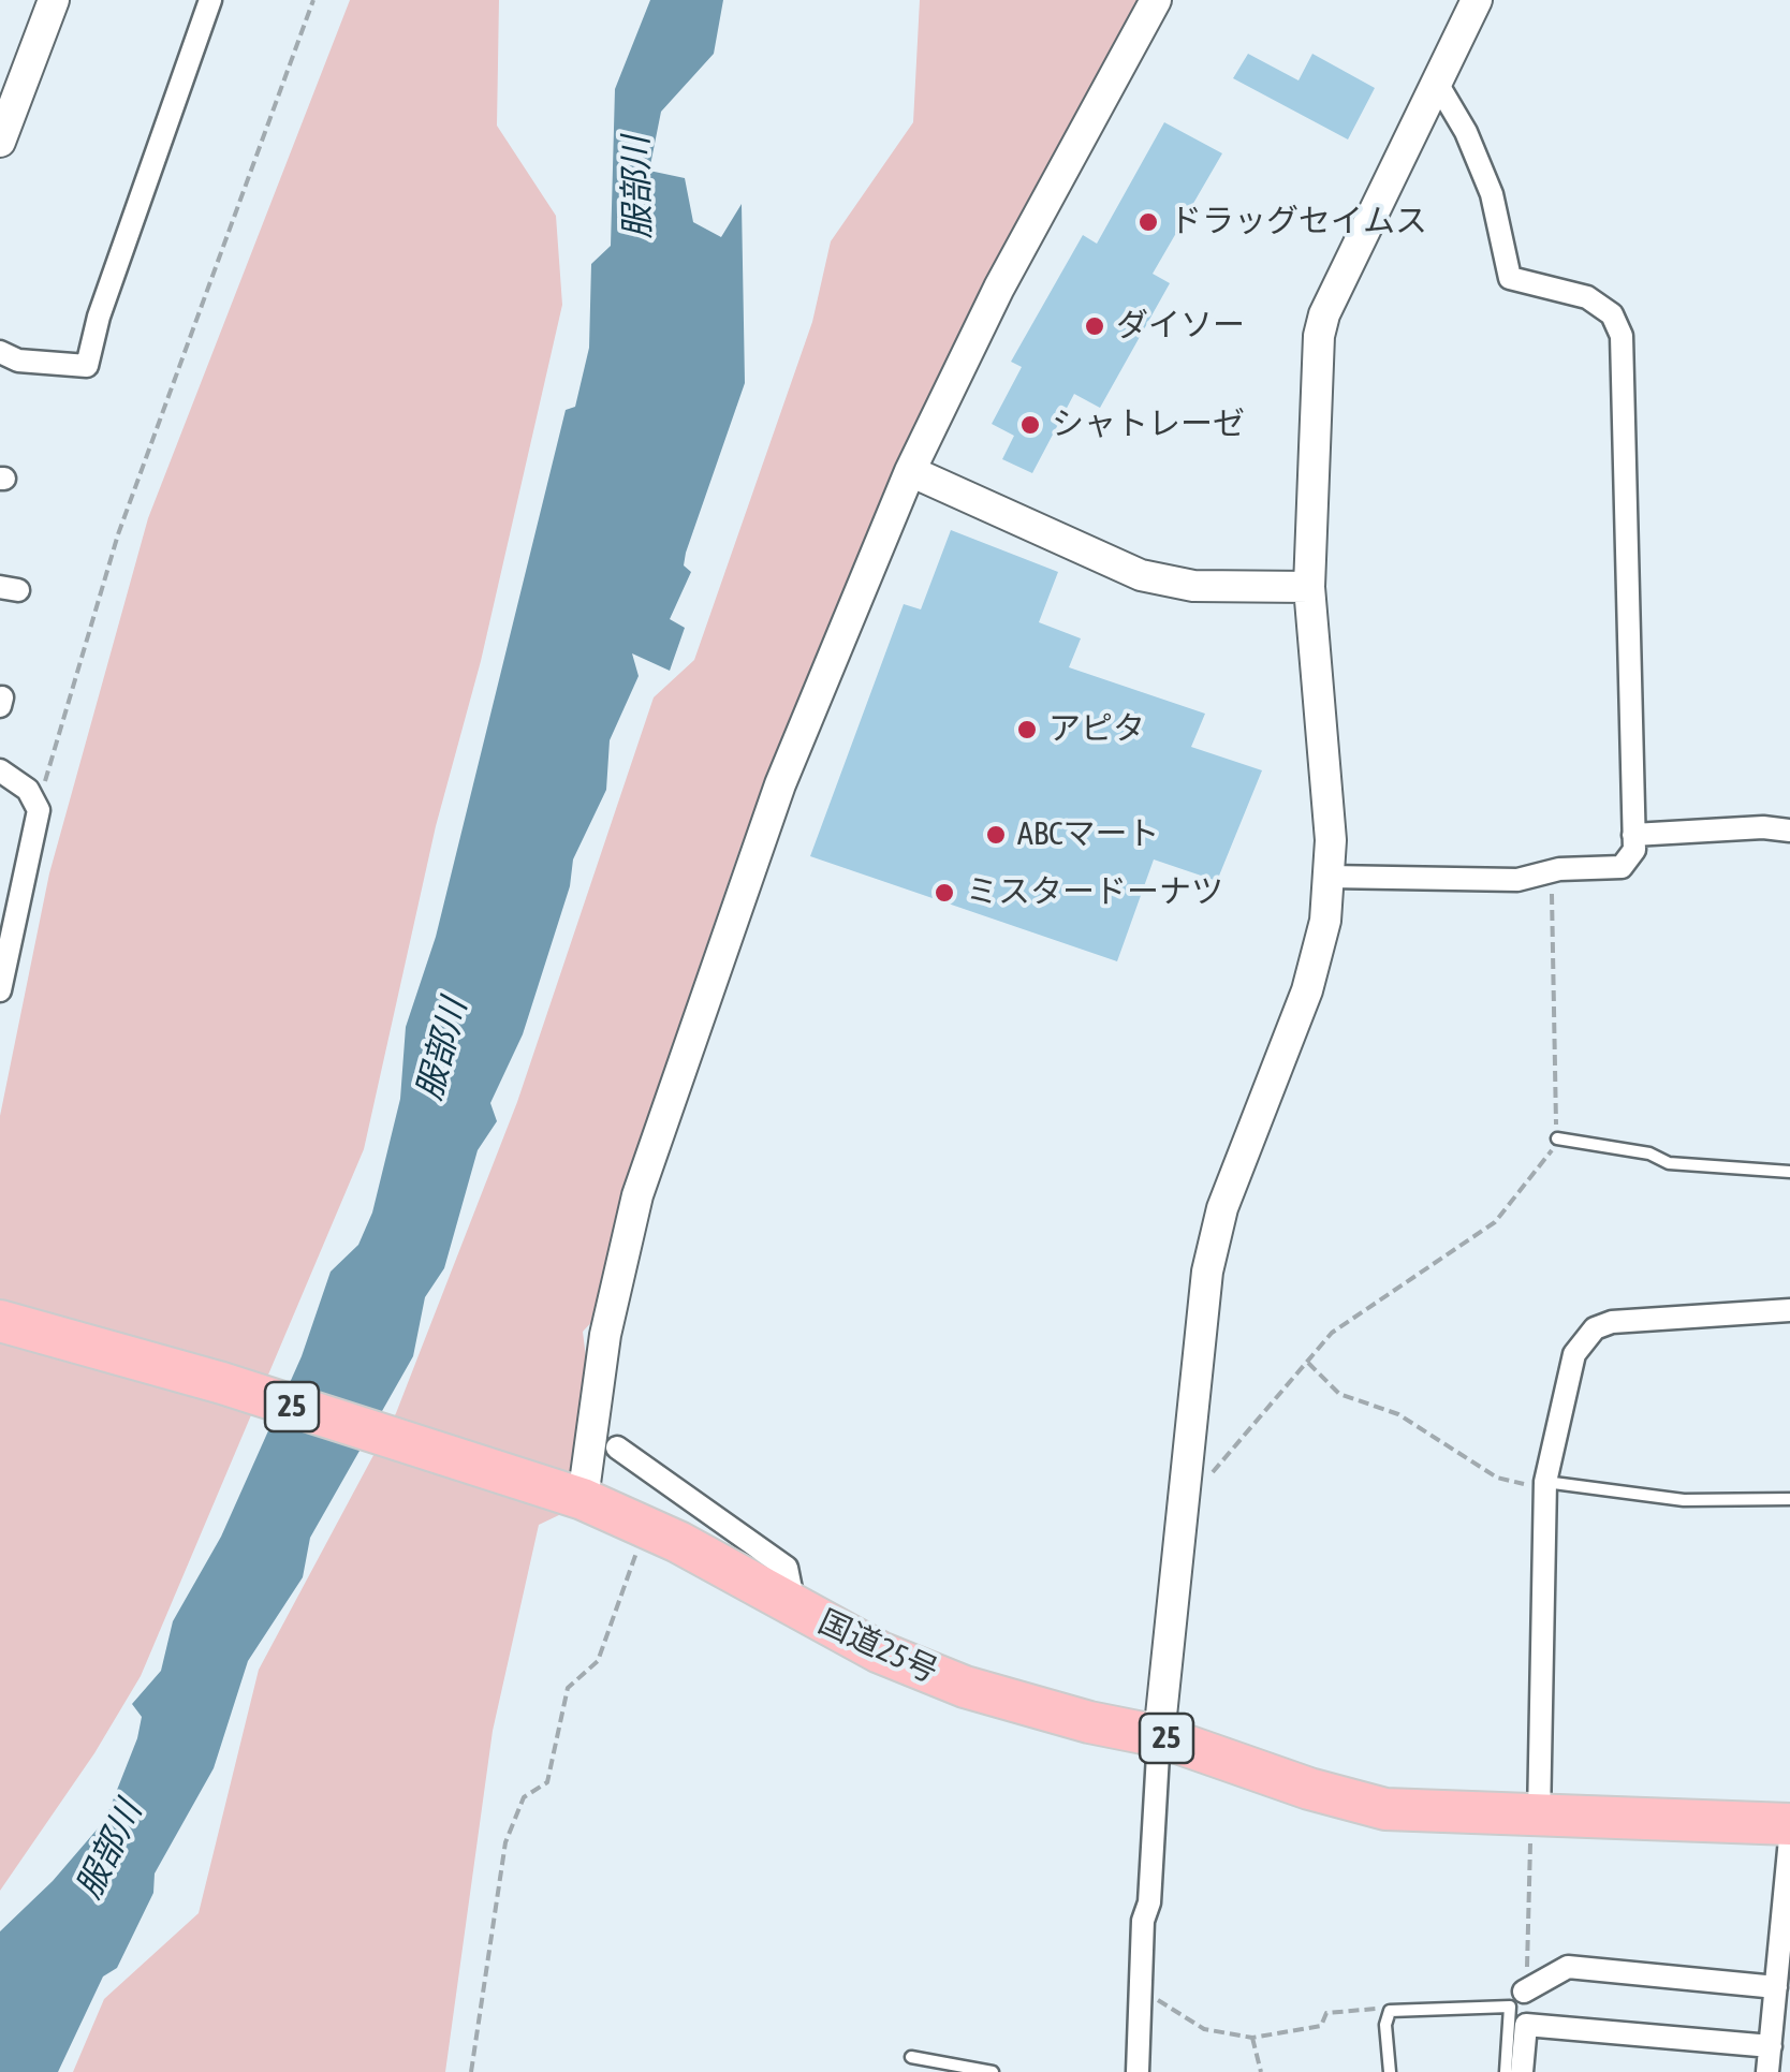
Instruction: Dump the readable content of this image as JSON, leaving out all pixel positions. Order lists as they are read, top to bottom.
{
  "streets": {
    "highway": ["25", "国道25号"]
  },
  "water": ["服部川"],
  "places": [
    "ドラッグセイムス",
    "ダイソー",
    "シャトレーゼ",
    "アピタ",
    "ABCマート",
    "ミスタードーナツ"
  ]
}
